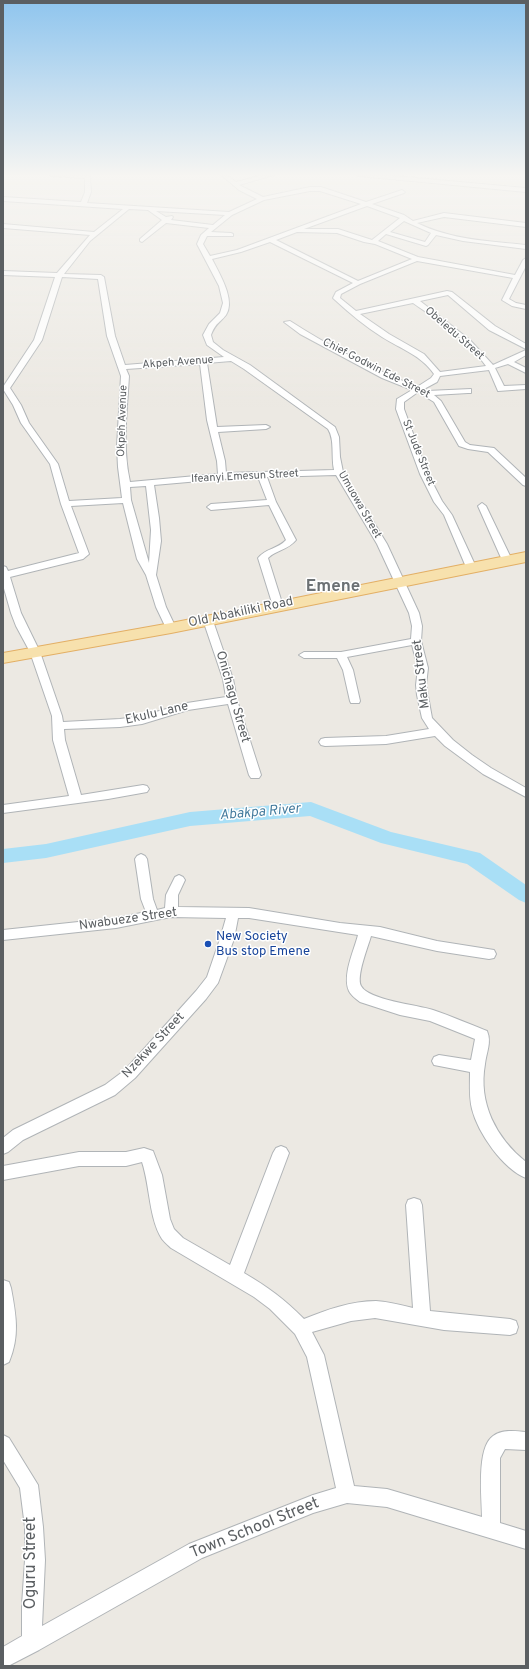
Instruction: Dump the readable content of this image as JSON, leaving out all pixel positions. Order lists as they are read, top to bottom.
{
  "streets": {
    "main road": ["Old Abakiliki Road"],
    "street": [
      "Obeledu Street",
      "Akpeh Avenue",
      "Chief Godwin Ede Street",
      "Okpeh Avenue",
      "St Jude Street",
      "Ifeanyi Emesun Street",
      "Umuowa Street",
      "Maku Street",
      "Onichagu Street",
      "Ekulu Lane",
      "Nwabueze Street",
      "Nzekwe Street",
      "Town School Street",
      "Oguru Street"
    ]
  },
  "crossings": [
    ["Akpeh Avenue", "Okpeh Avenue"],
    ["Akpeh Avenue", "Umuowa Street"],
    ["Chief Godwin Ede Street", "St Jude Street"],
    ["Okpeh Avenue", "Ifeanyi Emesun Street"],
    ["Okpeh Avenue", "Old Abakiliki Road"],
    ["St Jude Street", "Old Abakiliki Road"],
    ["Ifeanyi Emesun Street", "Umuowa Street"],
    ["Umuowa Street", "Old Abakiliki Road"],
    ["Umuowa Street", "Maku Street"],
    ["Old Abakiliki Road", "Maku Street"],
    ["Old Abakiliki Road", "Onichagu Street"],
    ["Onichagu Street", "Ekulu Lane"],
    ["Nwabueze Street", "Nzekwe Street"],
    ["Town School Street", "Oguru Street"]
  ],
  "districts": ["Emene"],
  "water": ["Abakpa River"],
  "places": ["New Society Bus stop Emene"]
}
